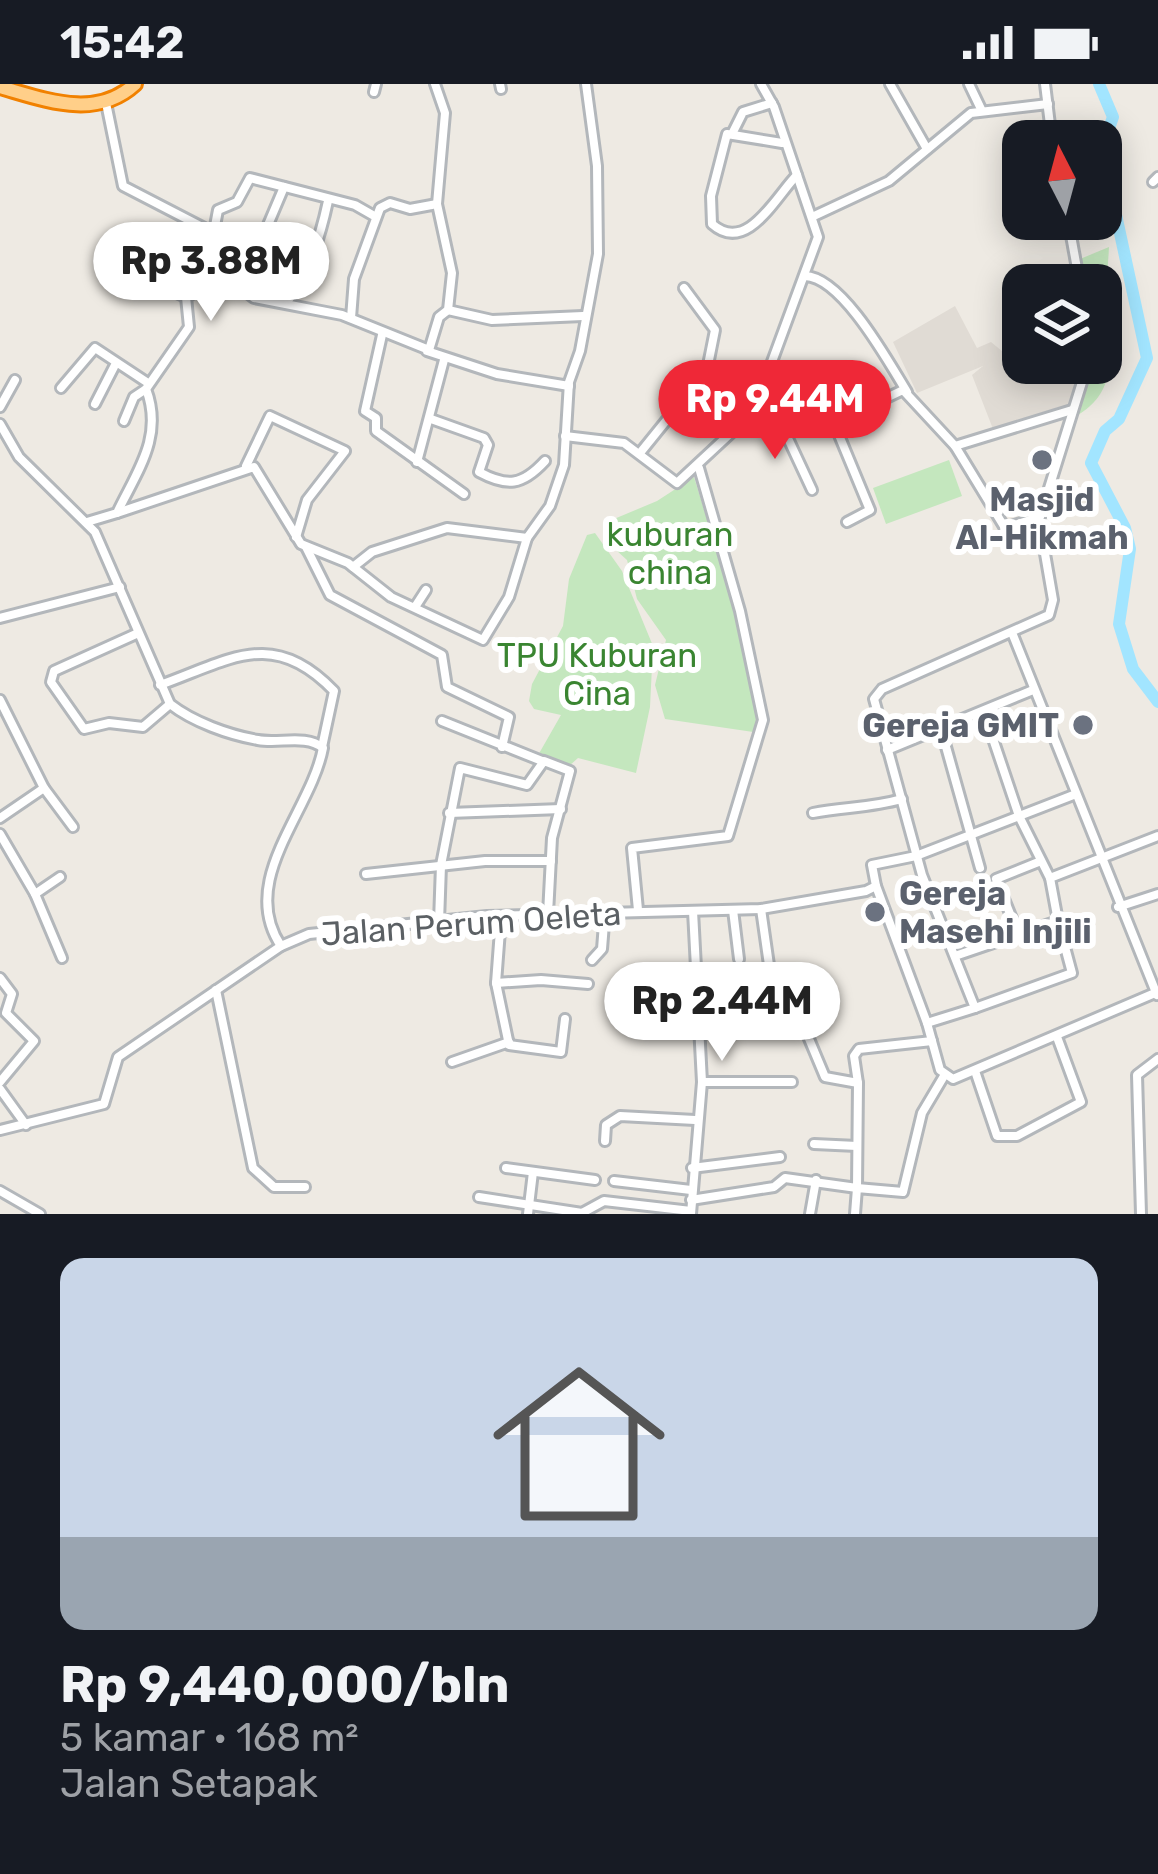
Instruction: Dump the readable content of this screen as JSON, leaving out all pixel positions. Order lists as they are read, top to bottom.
{
  "streets": {
    "street": ["Jalan Perum Oeleta"]
  },
  "parks": ["kuburan china", "TPU Kuburan Cina"],
  "places": ["Masjid Al-Hikmah", "Gereja GMIT", "Gereja Masehi Injili"],
  "north": "top",
  "page": {
    "status": "15:42",
    "price": ["Rp 3.88M", "Rp 9.44M", "Rp 2.44M"],
    "list": [
      {
        "name": "Rp 9,440,000/bln",
        "note": "5 kamar · 168 m² · Jalan Setapak"
      }
    ]
  }
}
